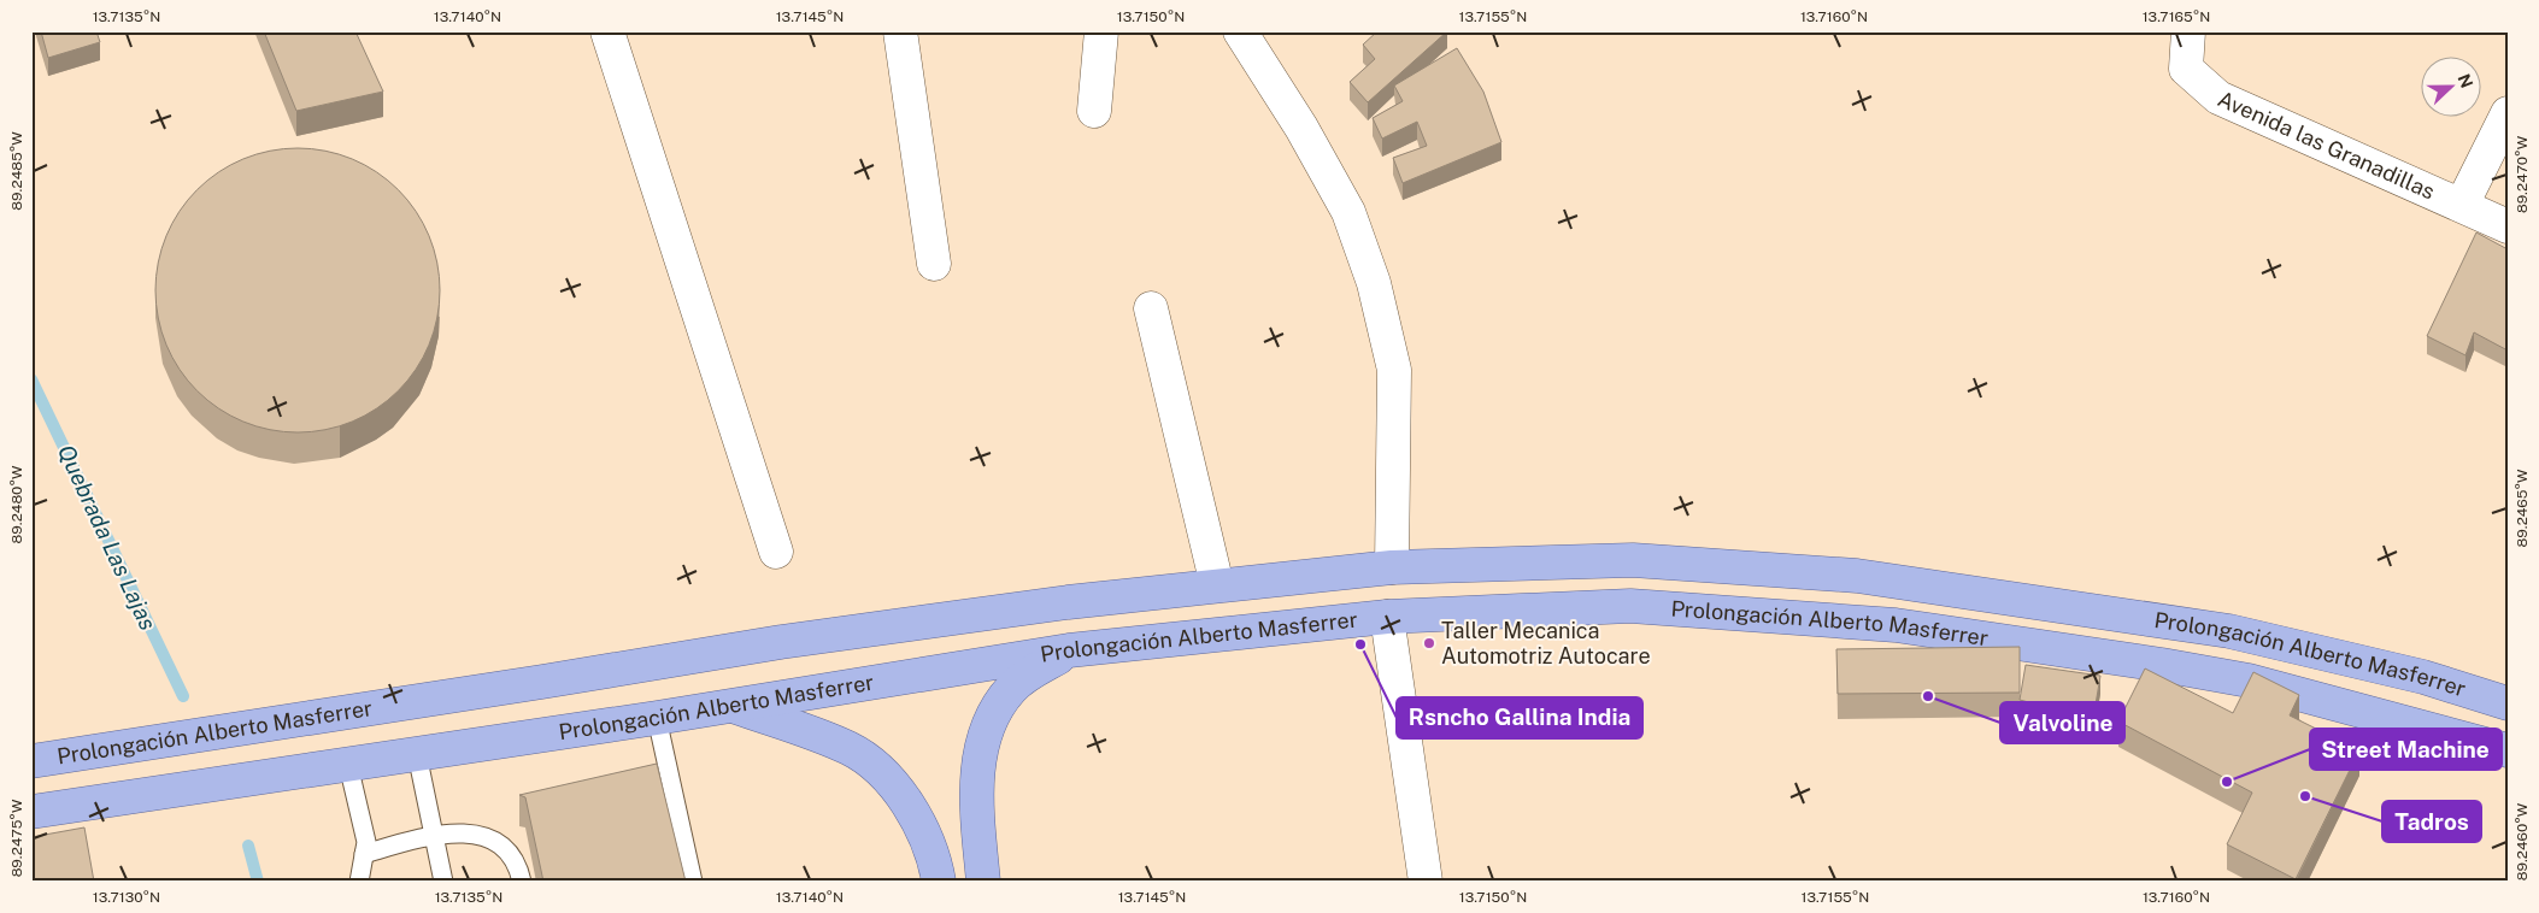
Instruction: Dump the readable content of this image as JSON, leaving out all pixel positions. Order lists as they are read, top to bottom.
{
  "streets": {
    "main road": ["Prolongación Alberto Masferrer"],
    "street": ["Avenida las Granadillas"]
  },
  "water": ["Quebrada Las Lajas"],
  "places": [
    "Taller Mecanica Automotriz Autocare",
    "Rsncho Gallina India",
    "Valvoline",
    "Street Machine",
    "Tadros"
  ],
  "north": "right",
  "coordinates": [
    "13.7135°N",
    "13.7140°N",
    "13.7145°N",
    "13.7150°N",
    "13.7155°N",
    "13.7160°N",
    "13.7165°N",
    "89.2485°W",
    "89.2470°W",
    "89.2480°W",
    "89.2465°W",
    "89.2475°W",
    "89.2460°W",
    "13.7130°N"
  ]
}
